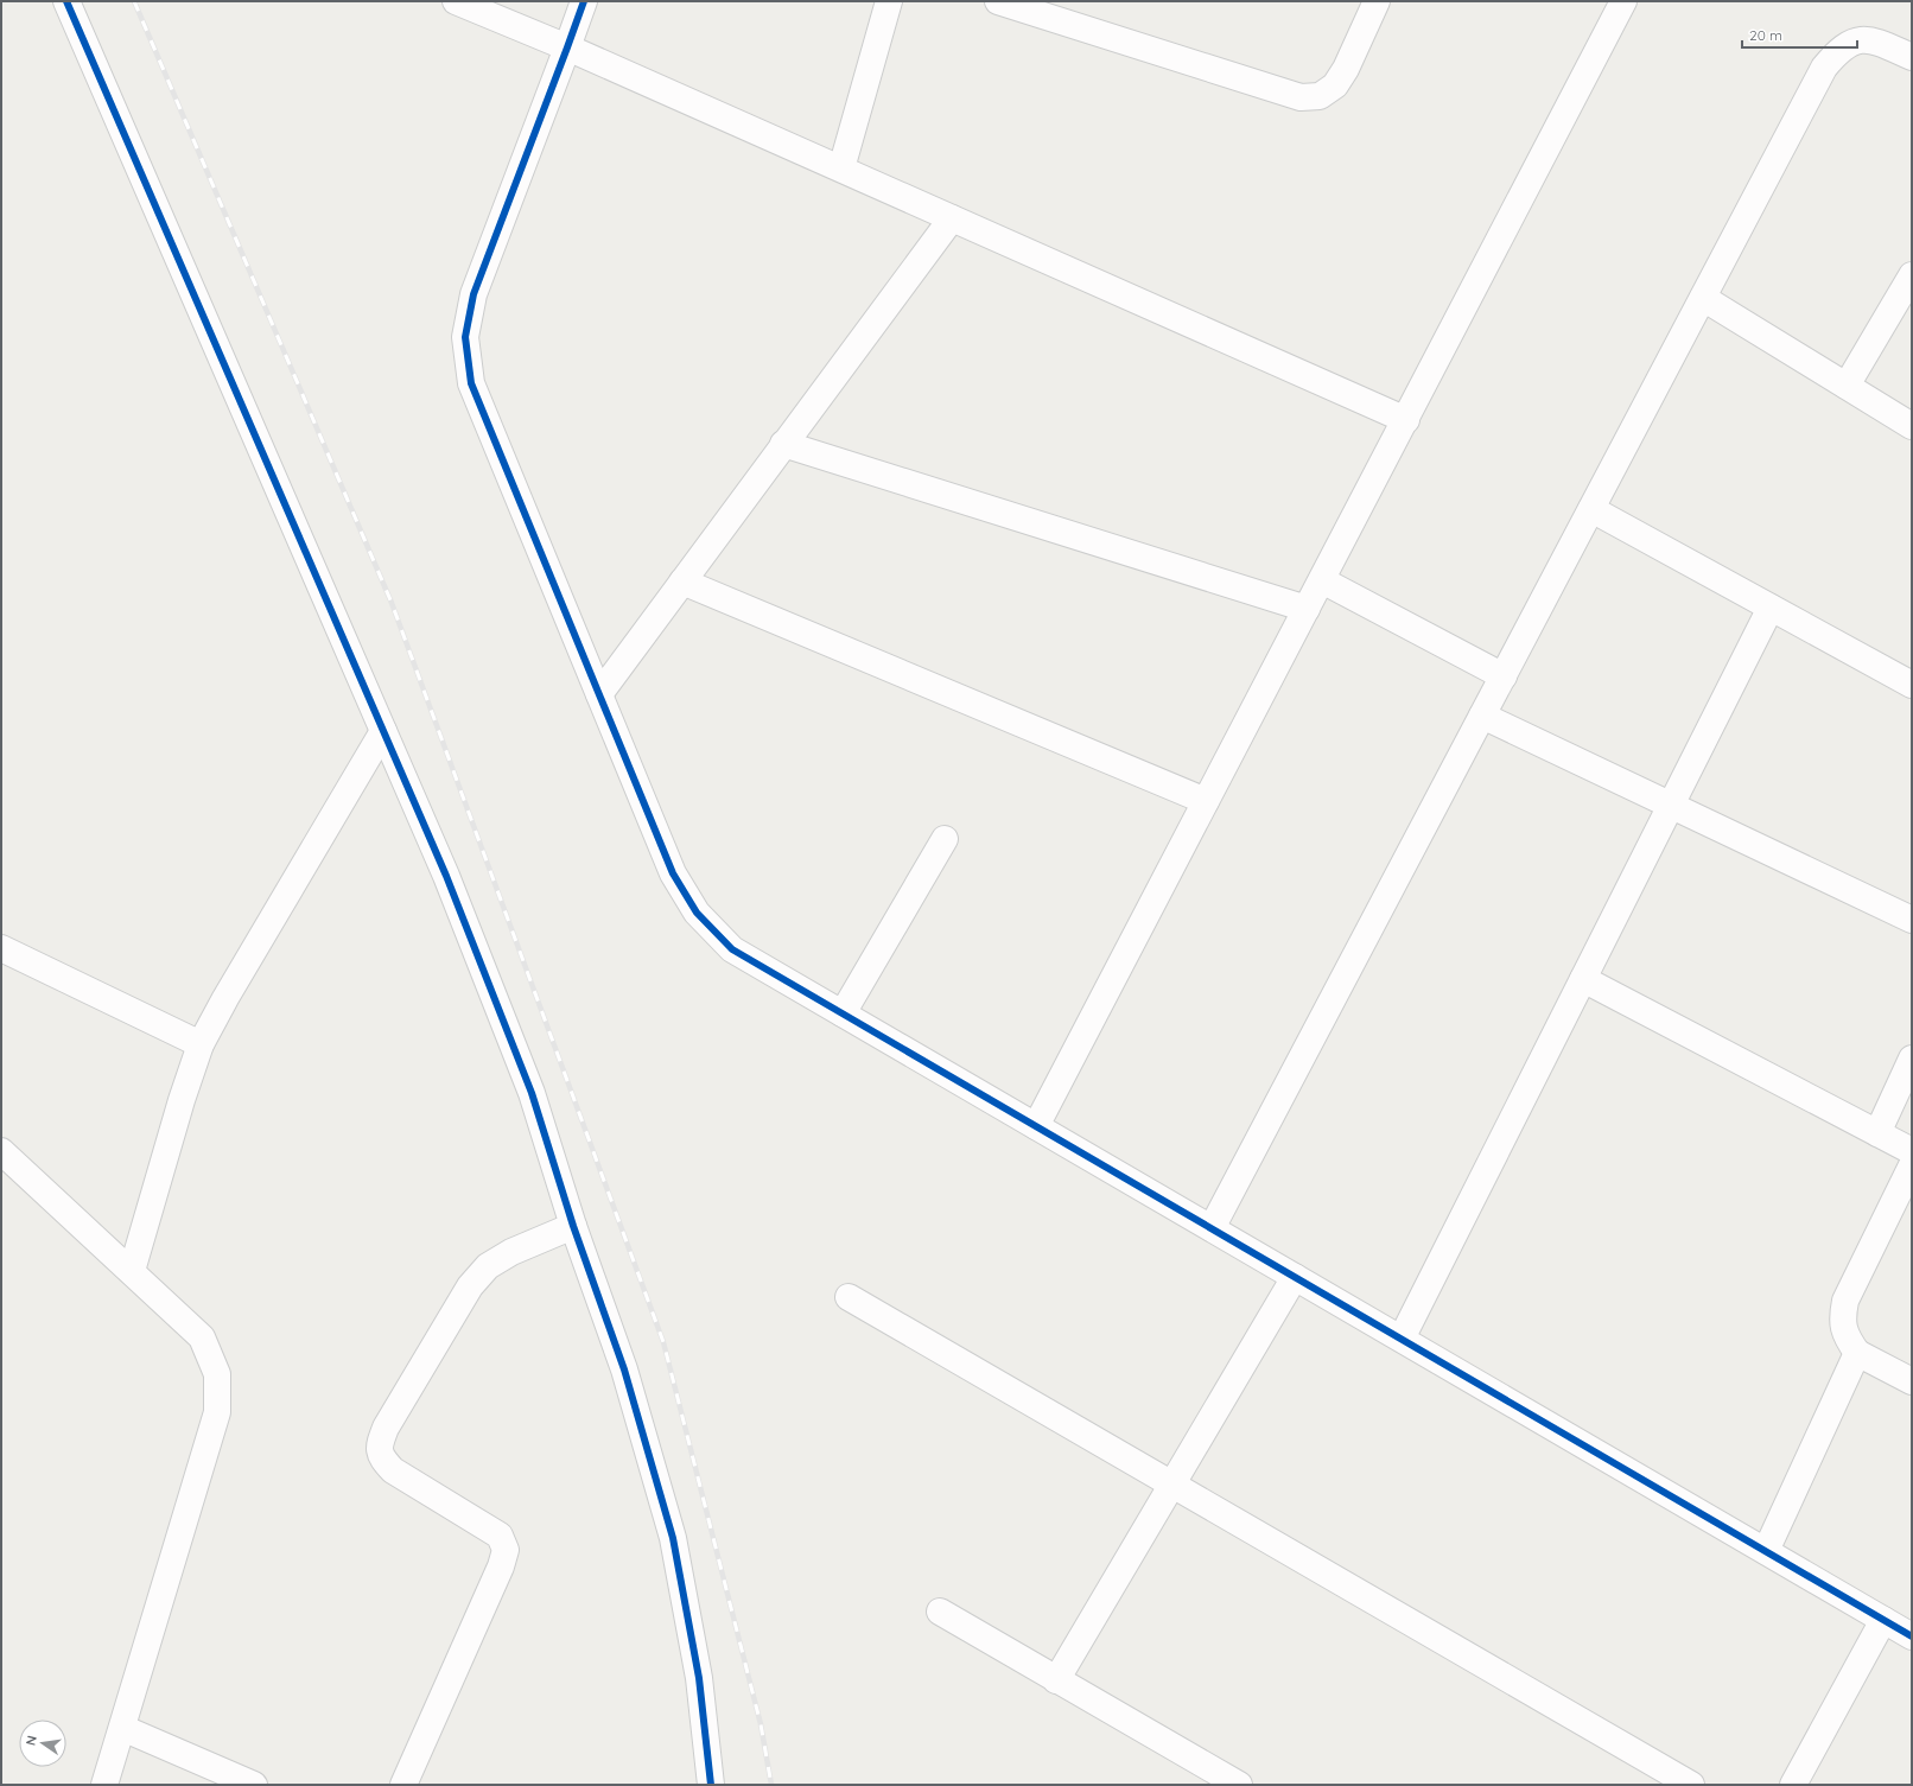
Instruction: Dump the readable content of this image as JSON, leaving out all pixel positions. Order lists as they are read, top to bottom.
{
  "scale_bar": "20 m",
  "north": "left"
}
